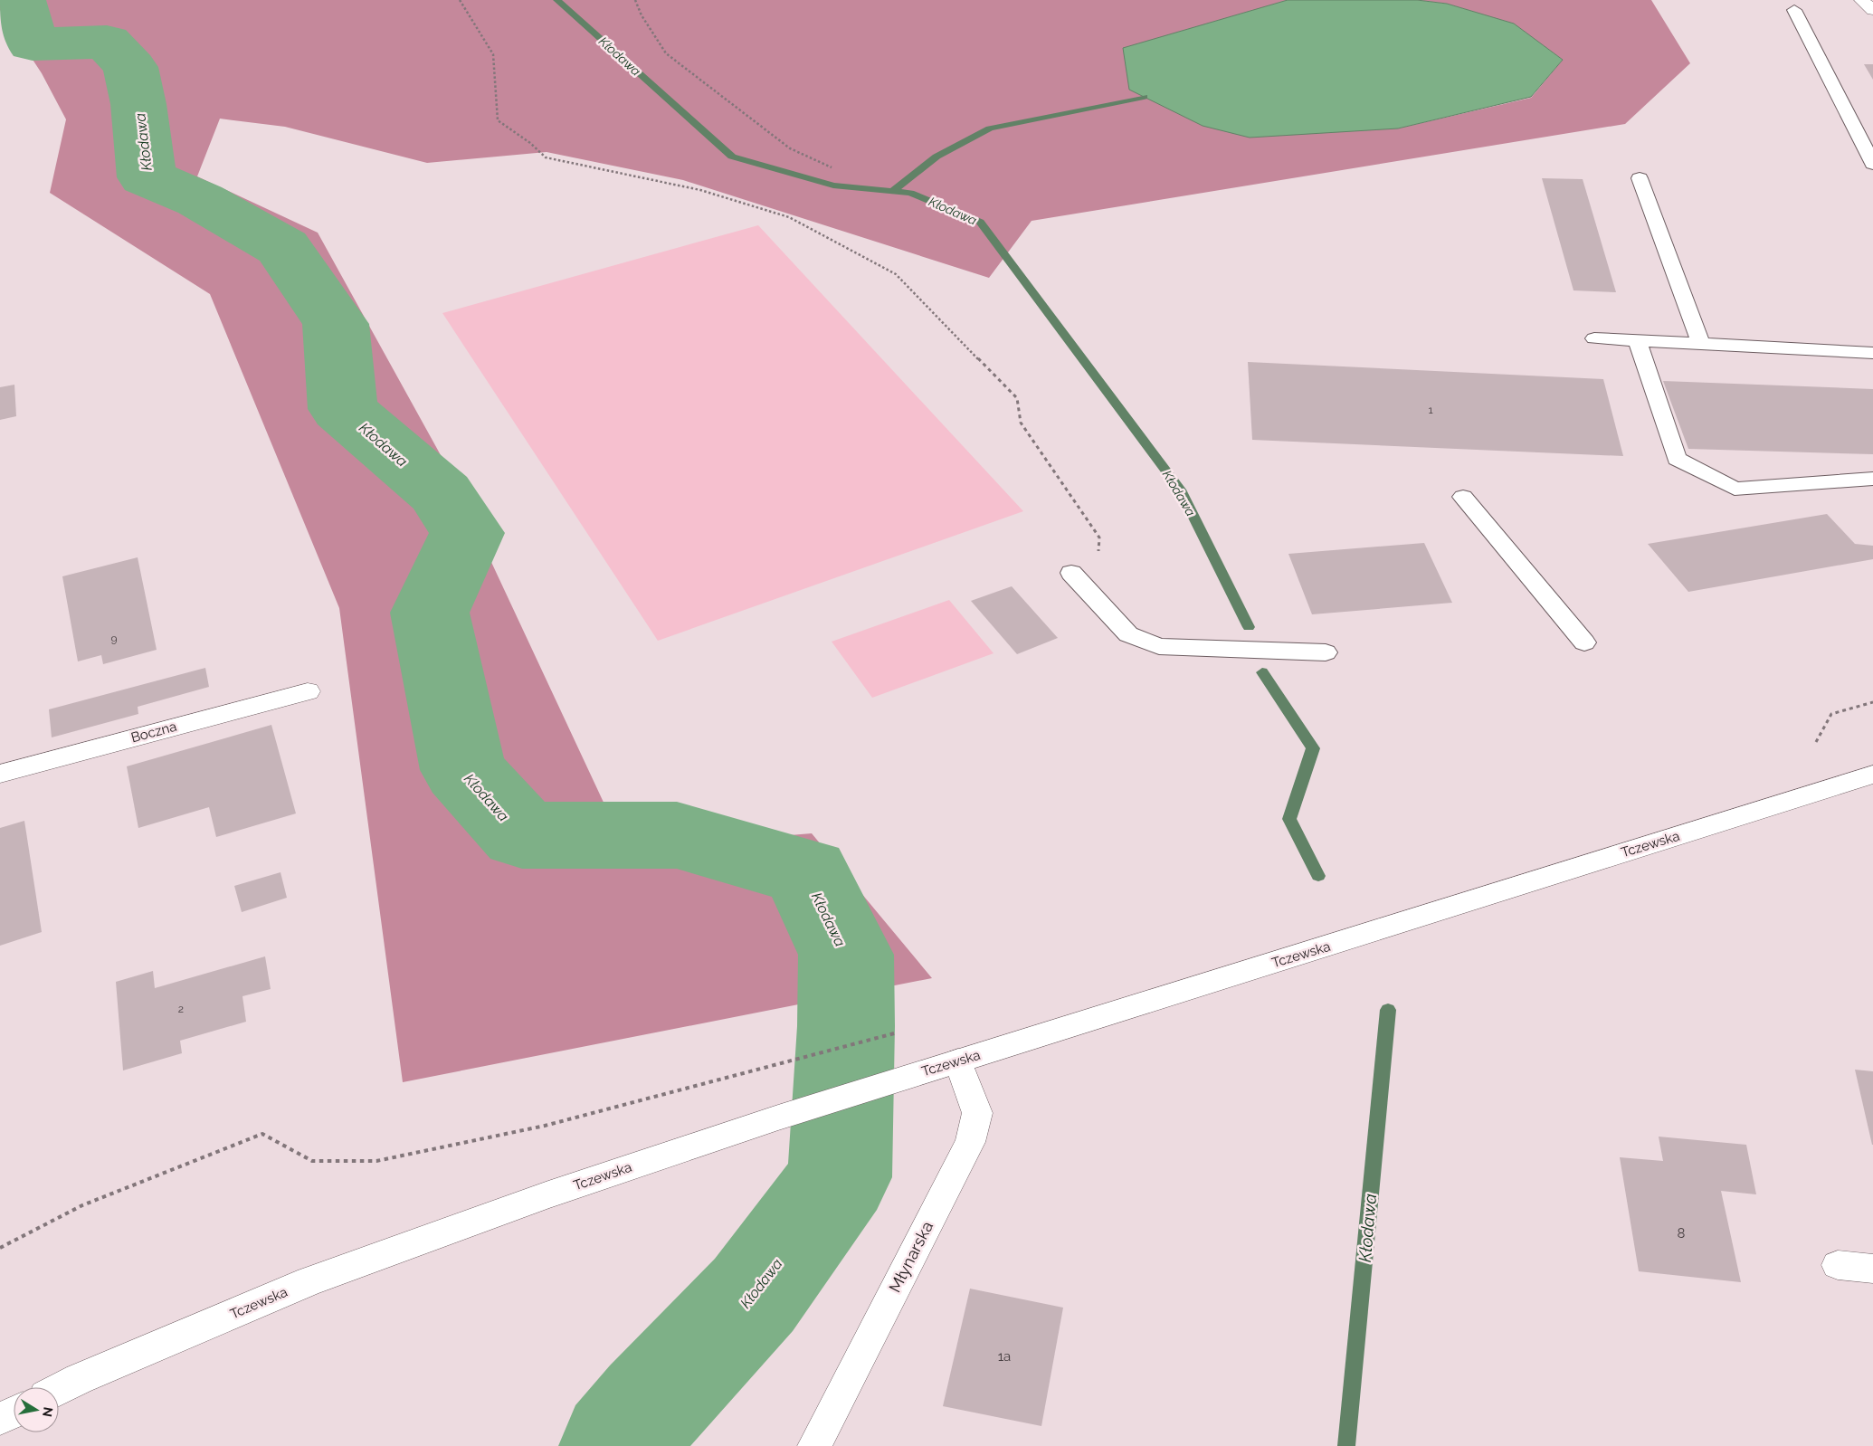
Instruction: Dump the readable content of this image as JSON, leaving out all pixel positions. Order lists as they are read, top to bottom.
{
  "streets": {
    "main road": ["Boczna", "Tczewska", "Młynarska"]
  },
  "crossings": [
    ["Tczewska", "Młynarska"]
  ],
  "water": ["Kłodawa"],
  "house_numbers": [
    "1",
    "9",
    "2",
    "8",
    "1a"
  ],
  "north": "right"
}
